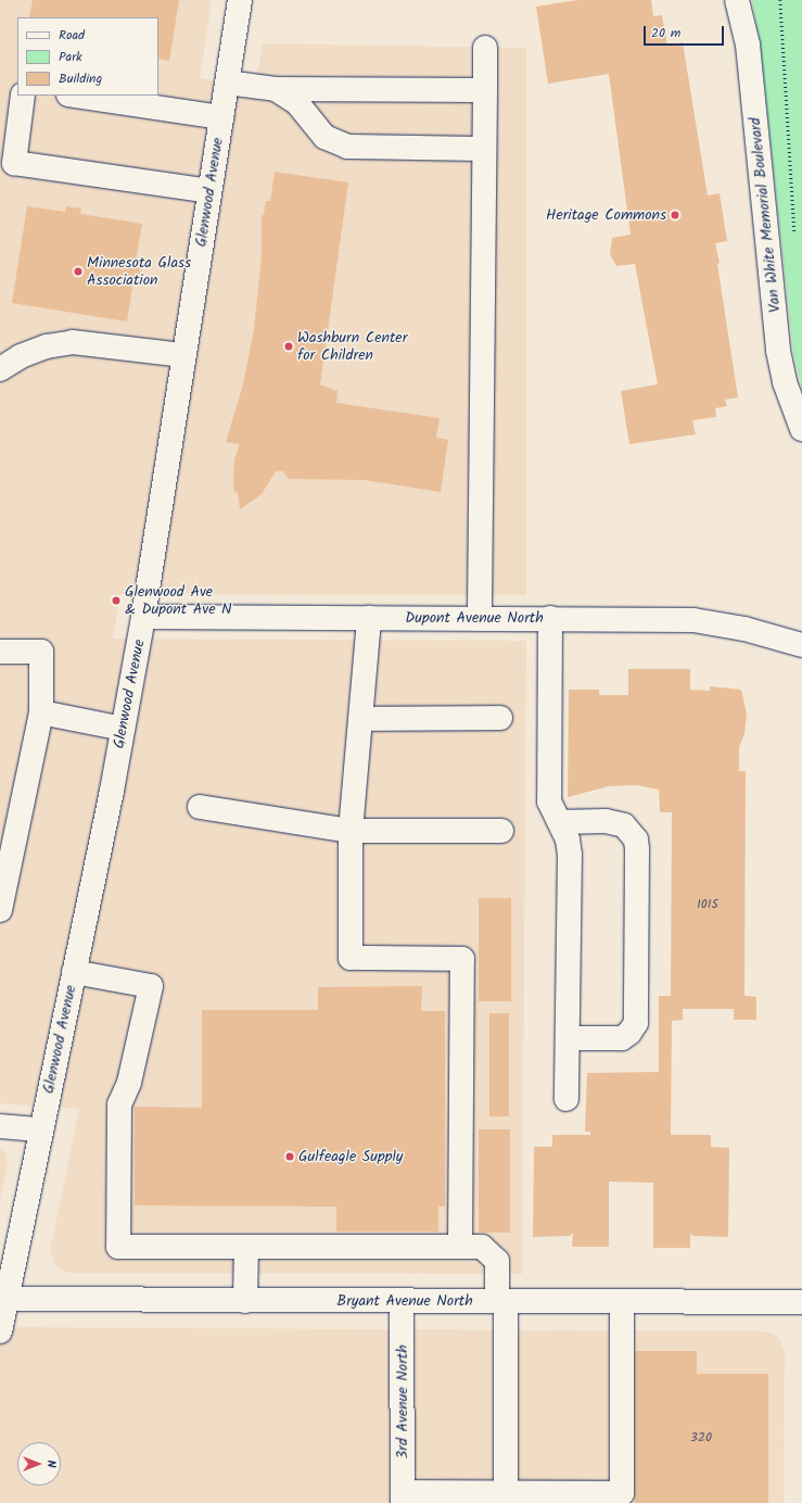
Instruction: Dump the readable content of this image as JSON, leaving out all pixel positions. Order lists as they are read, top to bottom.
{
  "streets": {
    "street": [
      "Glenwood Avenue",
      "Van White Memorial Boulevard",
      "Dupont Avenue North",
      "Bryant Avenue North",
      "3rd Avenue North"
    ]
  },
  "crossings": [
    ["Glenwood Avenue", "Dupont Avenue North"],
    ["Glenwood Avenue", "Bryant Avenue North"],
    ["Bryant Avenue North", "3rd Avenue North"]
  ],
  "places": [
    "Heritage Commons",
    "Minnesota Glass Association",
    "Washburn Center for Children",
    "Glenwood Ave & Dupont Ave N",
    "Gulfeagle Supply"
  ],
  "house_numbers": ["1015", "320"],
  "legend": ["Road", "Park", "Building"],
  "scale_bar": "20 m",
  "north": "right"
}
